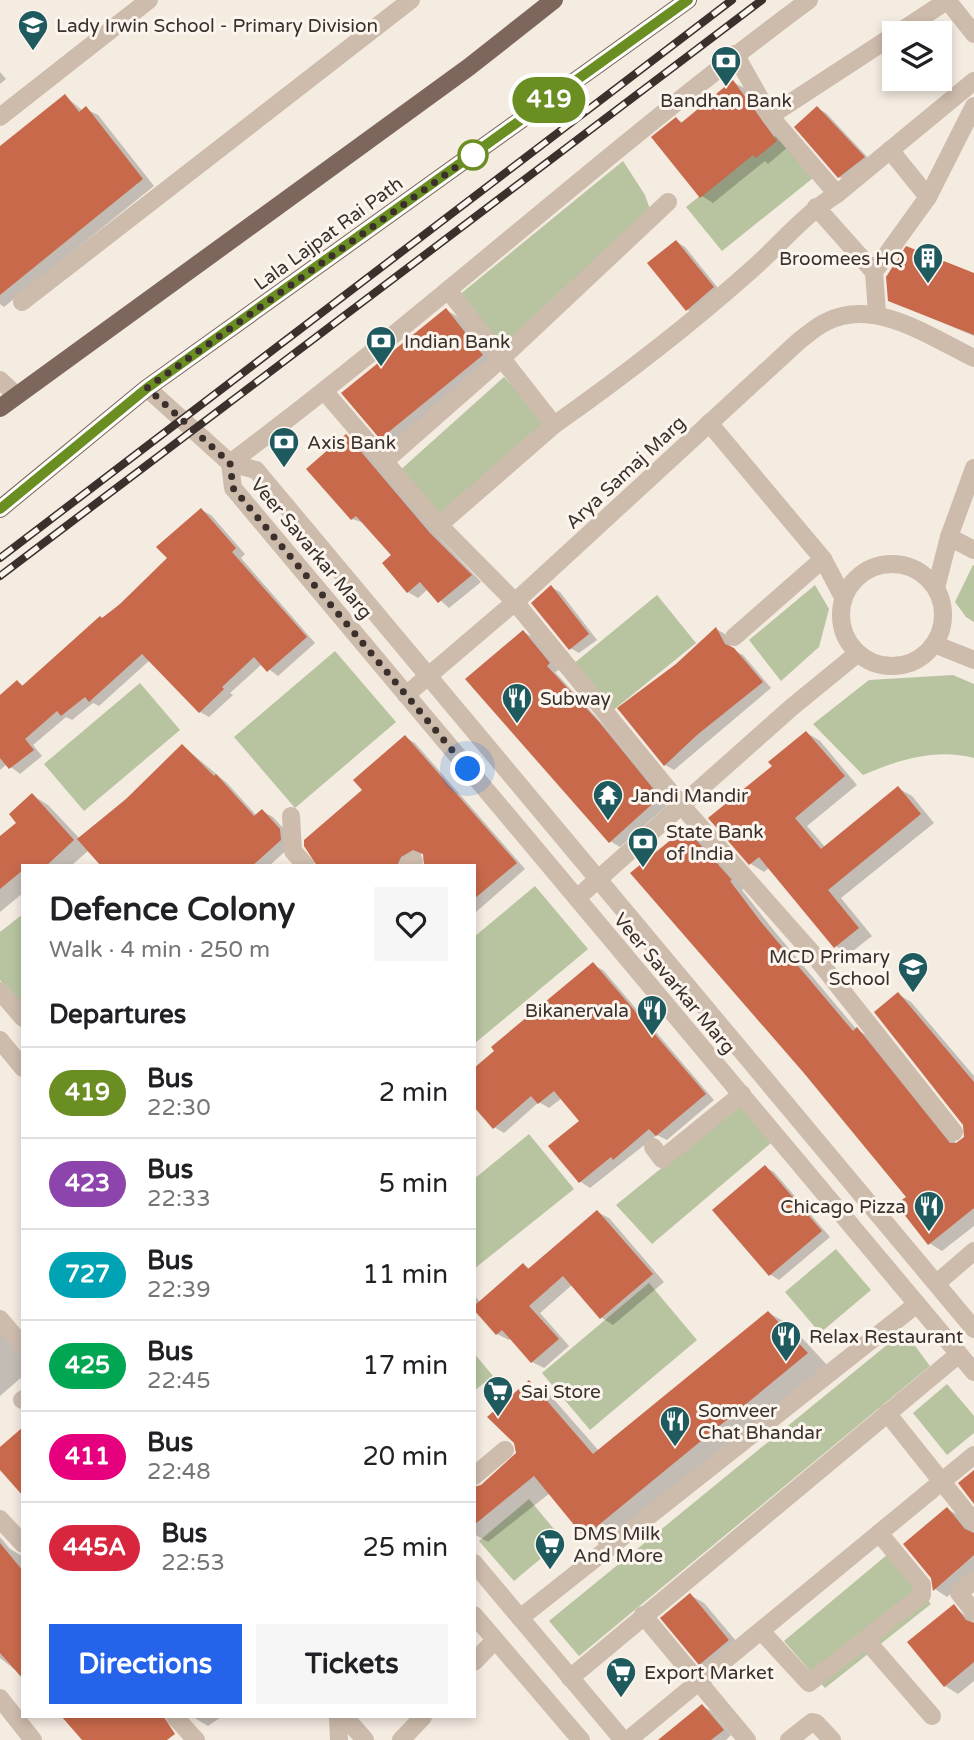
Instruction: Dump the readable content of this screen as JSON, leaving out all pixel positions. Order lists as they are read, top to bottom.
{
  "streets": {
    "main road": ["Lala Lajpat Rai Path"],
    "street": ["Arya Samaj Marg", "Veer Savarkar Marg"]
  },
  "crossings": [
    ["Arya Samaj Marg", "Veer Savarkar Marg"]
  ],
  "places": {
    "school or university": ["Lady Irwin School - Primary Division", "MCD Primary School"],
    "bank": [
      "Bandhan Bank",
      "Indian Bank",
      "Axis Bank",
      "State Bank of India"
    ],
    "building": ["Broomees HQ"],
    "restaurant": [
      "Subway",
      "Bikanervala",
      "Chicago Pizza",
      "Relax Restaurant",
      "Somveer Chat Bhandar"
    ],
    "temple": ["Jandi Mandir"],
    "supermarket": ["Sai Store", "DMS Milk And More", "Export Market"]
  },
  "lines": ["bus line 419"],
  "page": {
    "on_map": "419",
    "heading": [
      ["Defence Colony", "Walk · 4 min · 250 m"],
      "Departures"
    ],
    "list": [
      {
        "mark": "419",
        "name": "Bus",
        "note": "22:30",
        "value": "2 min"
      },
      {
        "mark": "423",
        "name": "Bus",
        "note": "22:33",
        "value": "5 min"
      },
      {
        "mark": "727",
        "name": "Bus",
        "note": "22:39",
        "value": "11 min"
      },
      {
        "mark": "425",
        "name": "Bus",
        "note": "22:45",
        "value": "17 min"
      },
      {
        "mark": "411",
        "name": "Bus",
        "note": "22:48",
        "value": "20 min"
      },
      {
        "mark": "445A",
        "name": "Bus",
        "note": "22:53",
        "value": "25 min"
      }
    ],
    "buttons": ["Directions", "Tickets"]
  }
}
